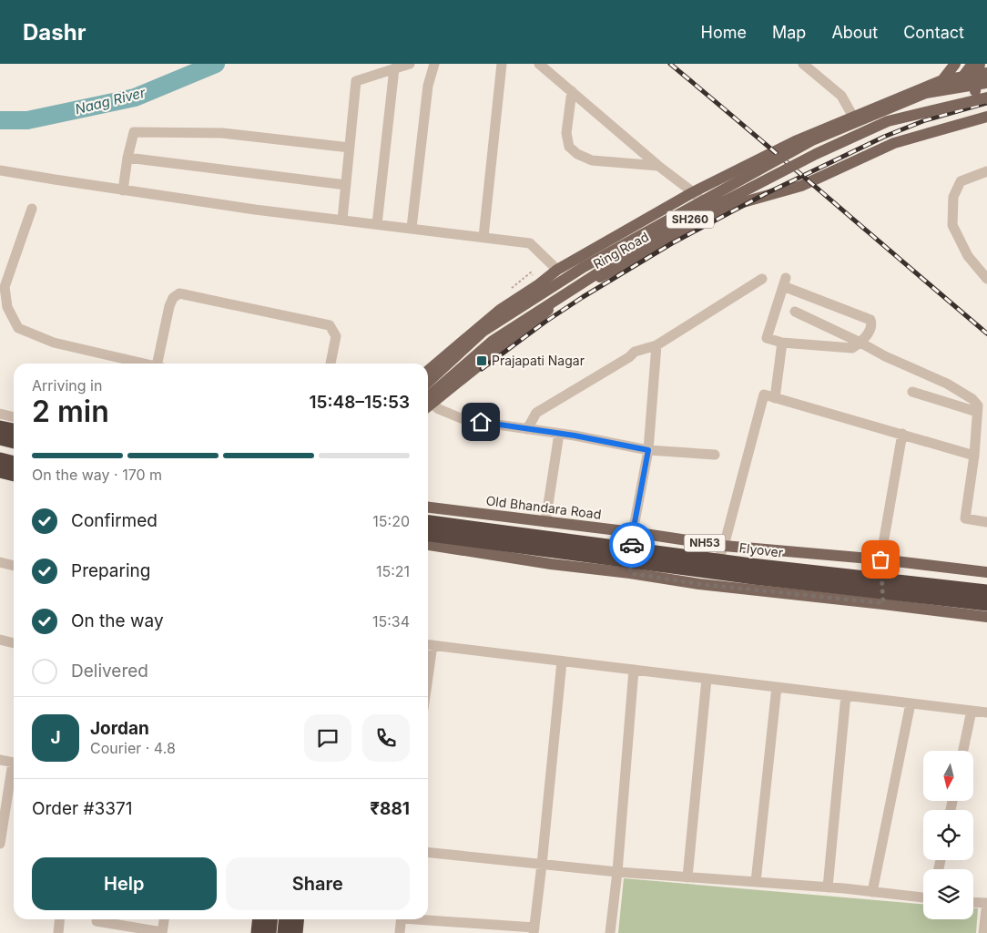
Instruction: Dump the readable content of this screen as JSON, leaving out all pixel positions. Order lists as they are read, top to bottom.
{
  "streets": {
    "highway": ["NH53", "Flyover"],
    "main road": ["SH260", "Ring Road", "Old Bhandara Road"]
  },
  "water": ["Naag River"],
  "places": {
    "transit": ["Prajapati Nagar"]
  },
  "north": "bottom",
  "page": {
    "header": "Dashr",
    "nav": [
      "Home",
      "Map",
      "About",
      "Contact"
    ],
    "heading": ["2 min", "Arriving in", "15:48–15:53"],
    "panel": [
      "Jordan",
      "Courier · 4.8",
      "Order #3371",
      "₹881"
    ],
    "bar": "On the way · 170 m",
    "list": [
      ["Confirmed", "15:20"],
      ["Preparing", "15:21"],
      ["On the way", "15:34"],
      "Delivered"
    ],
    "round": "J",
    "buttons": ["Help", "Share"]
  }
}
